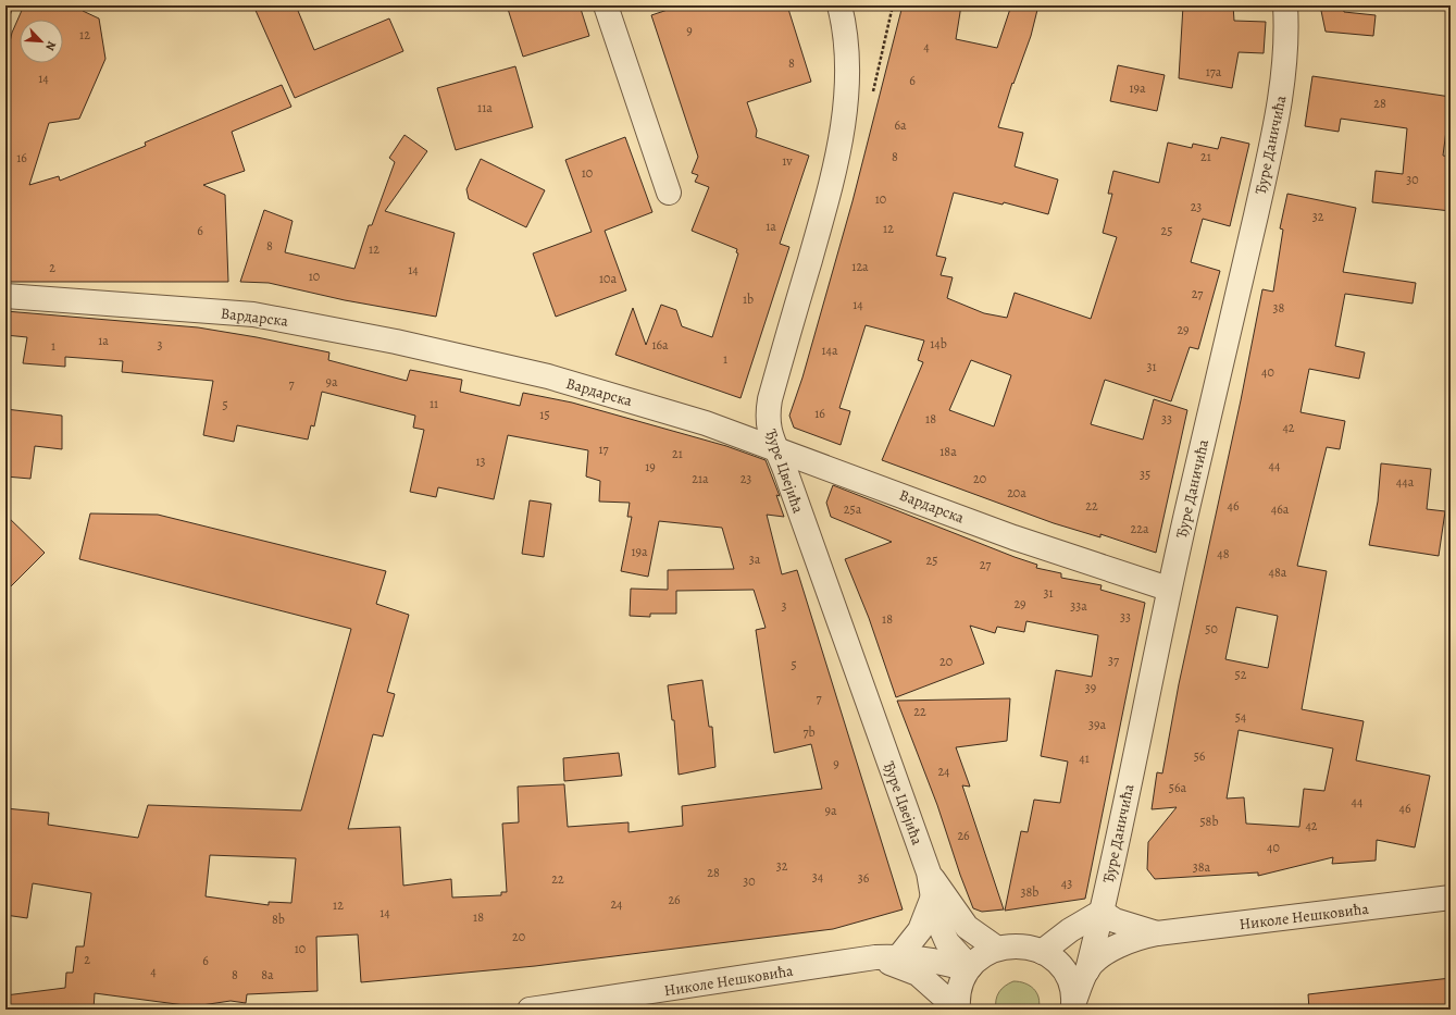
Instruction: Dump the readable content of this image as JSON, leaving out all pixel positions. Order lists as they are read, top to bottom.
{
  "streets": {
    "street": [
      "Ђуре Даничића",
      "Вардарска",
      "Ђуре Цвејића",
      "Николе Нешковића"
    ]
  },
  "crossings": [
    ["Ђуре Даничића", "Вардарска"],
    ["Ђуре Даничића", "Николе Нешковића"],
    ["Вардарска", "Ђуре Цвејића"],
    ["Ђуре Цвејића", "Николе Нешковића"]
  ],
  "house_numbers": [
    "9",
    "12",
    "4",
    "8",
    "17a",
    "14",
    "6",
    "19a",
    "28",
    "11a",
    "6a",
    "8",
    "21",
    "16",
    "1v",
    "10",
    "30",
    "10",
    "23",
    "32",
    "1a",
    "12",
    "6",
    "25",
    "8",
    "12",
    "12a",
    "2",
    "14",
    "10",
    "10a",
    "27",
    "1b",
    "14",
    "38",
    "29",
    "1a",
    "14b",
    "3",
    "16a",
    "1",
    "14a",
    "1",
    "31",
    "40",
    "9a",
    "7",
    "11",
    "5",
    "16",
    "15",
    "18",
    "33",
    "42",
    "17",
    "18a",
    "21",
    "13",
    "44",
    "19",
    "35",
    "21a",
    "23",
    "20",
    "44a",
    "20a",
    "22",
    "46",
    "25a",
    "46a",
    "22a",
    "19a",
    "48",
    "3a",
    "25",
    "27",
    "48a",
    "31",
    "29",
    "3",
    "33a",
    "33",
    "18",
    "50",
    "37",
    "20",
    "5",
    "52",
    "39",
    "7",
    "22",
    "54",
    "39a",
    "7b",
    "56",
    "41",
    "9",
    "24",
    "56a",
    "44",
    "46",
    "9a",
    "58b",
    "42",
    "26",
    "40",
    "32",
    "38a",
    "28",
    "34",
    "36",
    "22",
    "30",
    "43",
    "38b",
    "26",
    "24",
    "12",
    "14",
    "18",
    "8b",
    "20",
    "10",
    "2",
    "6",
    "4",
    "8",
    "8a"
  ],
  "north": "bottom right"
}
